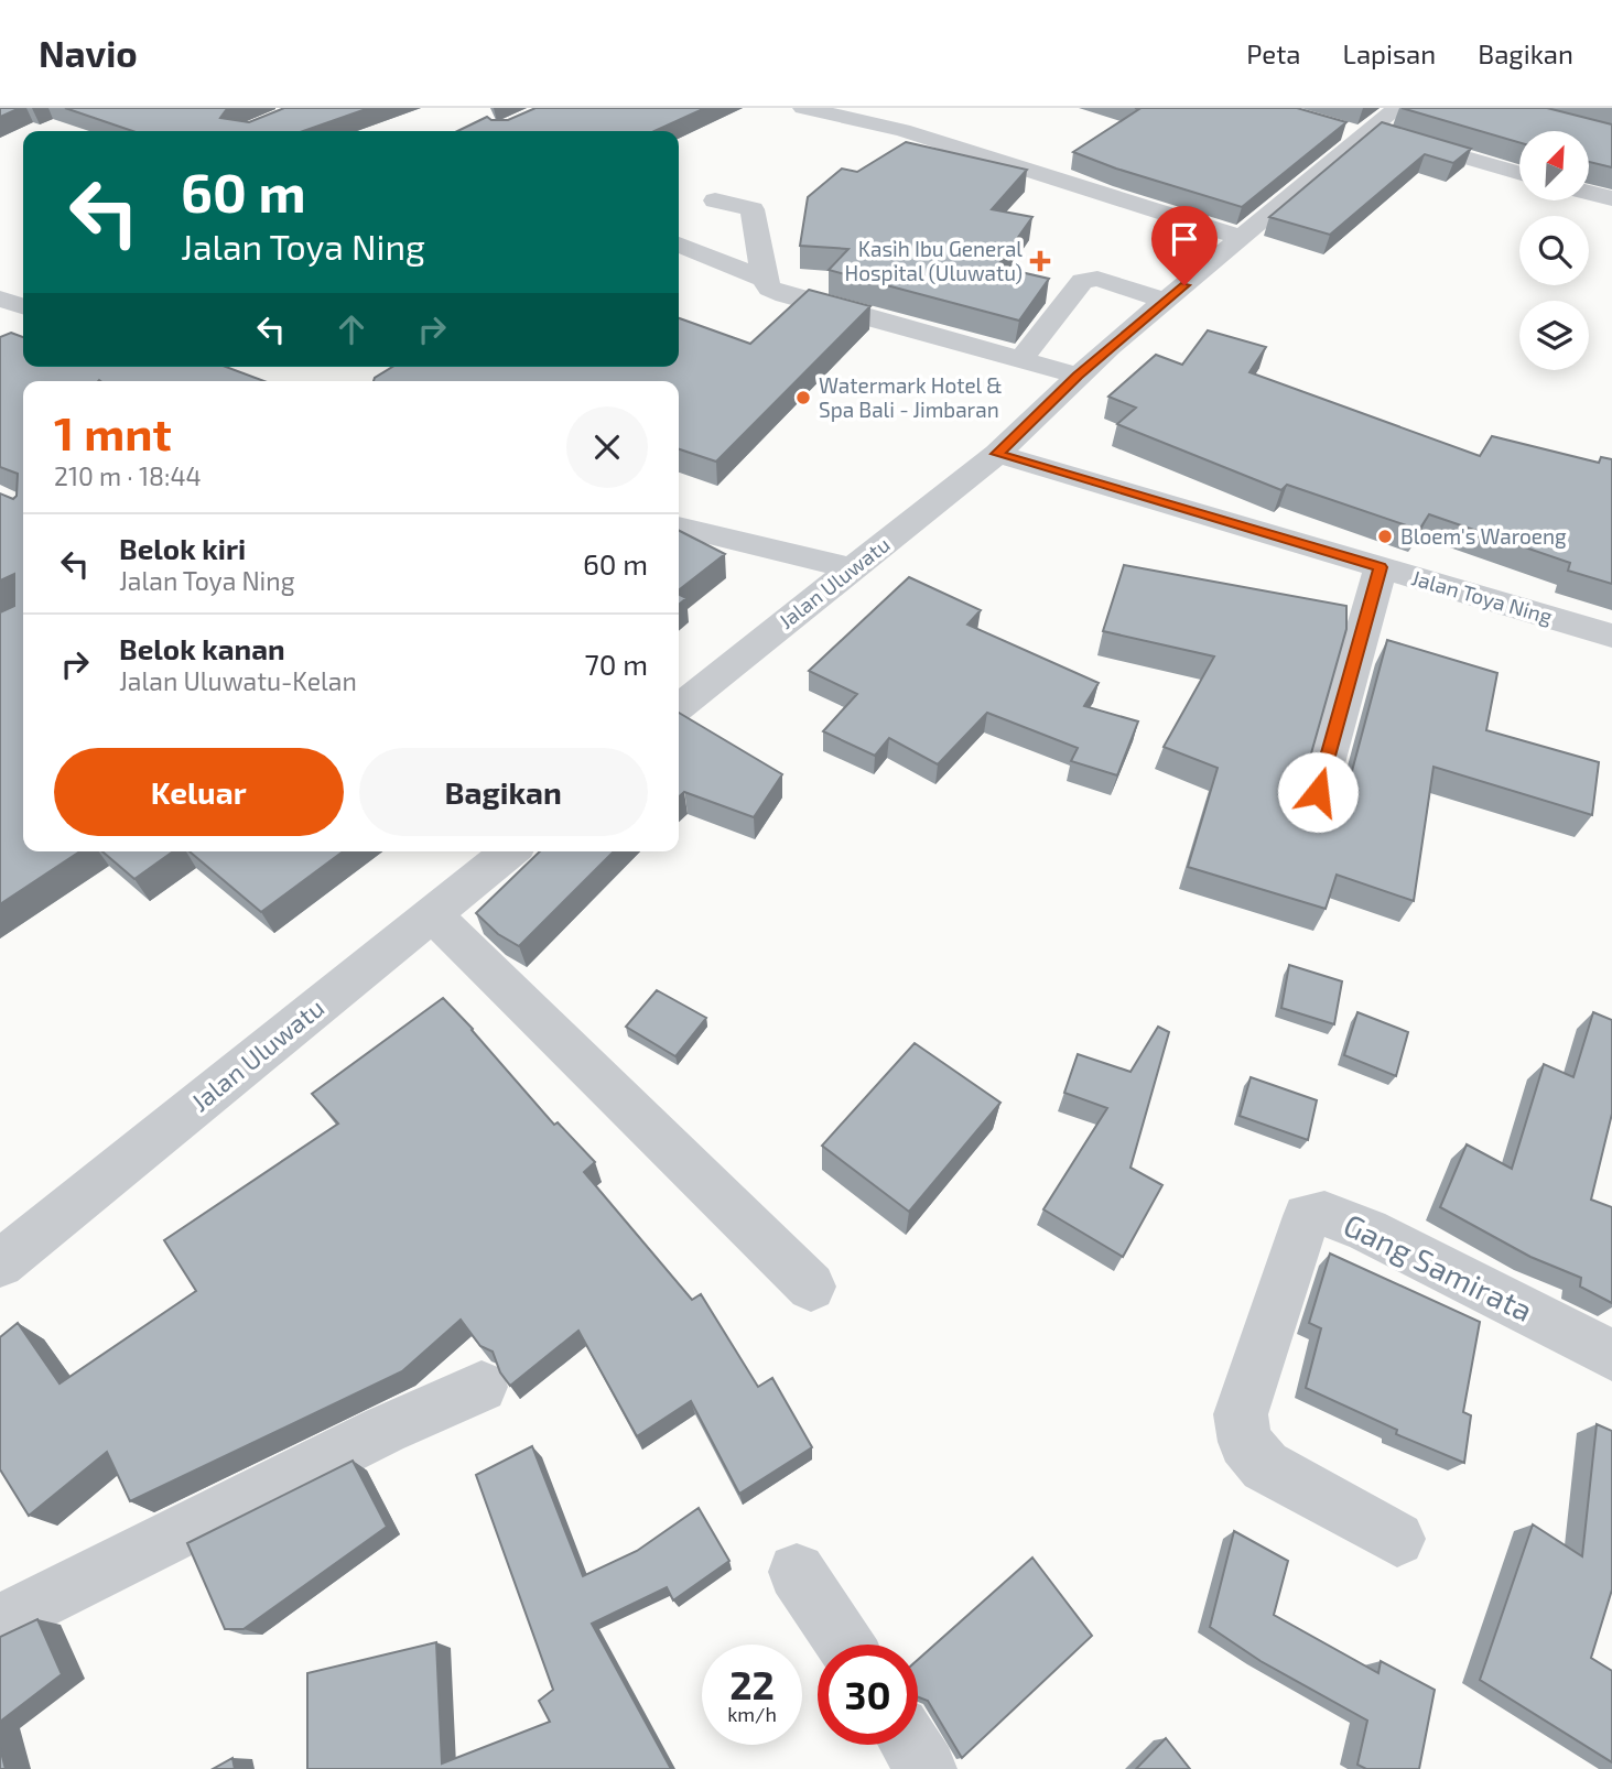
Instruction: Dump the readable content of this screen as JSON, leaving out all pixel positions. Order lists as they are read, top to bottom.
{
  "streets": {
    "street": ["Jalan Uluwatu", "Jalan Toya Ning", "Gang Samirata"]
  },
  "crossings": [
    ["Jalan Uluwatu", "Jalan Toya Ning"]
  ],
  "places": {
    "health": ["Kasih Ibu General Hospital (Uluwatu)"],
    "other": ["Watermark Hotel & Spa Bali - Jimbaran", "Bloem's Waroeng"]
  },
  "north": "top right",
  "page": {
    "header": "Navio",
    "nav": ["Peta", "Lapisan", "Bagikan"],
    "turn": ["60 m", "Jalan Toya Ning"],
    "heading": ["1 mnt", "210 m · 18:44"],
    "list": [
      {
        "name": "Belok kiri",
        "note": "Jalan Toya Ning",
        "value": "60 m"
      },
      {
        "name": "Belok kanan",
        "note": "Jalan Uluwatu-Kelan",
        "value": "70 m"
      }
    ],
    "buttons": ["Keluar", "Bagikan"],
    "speed": "22 km/h",
    "limit": "30"
  }
}
